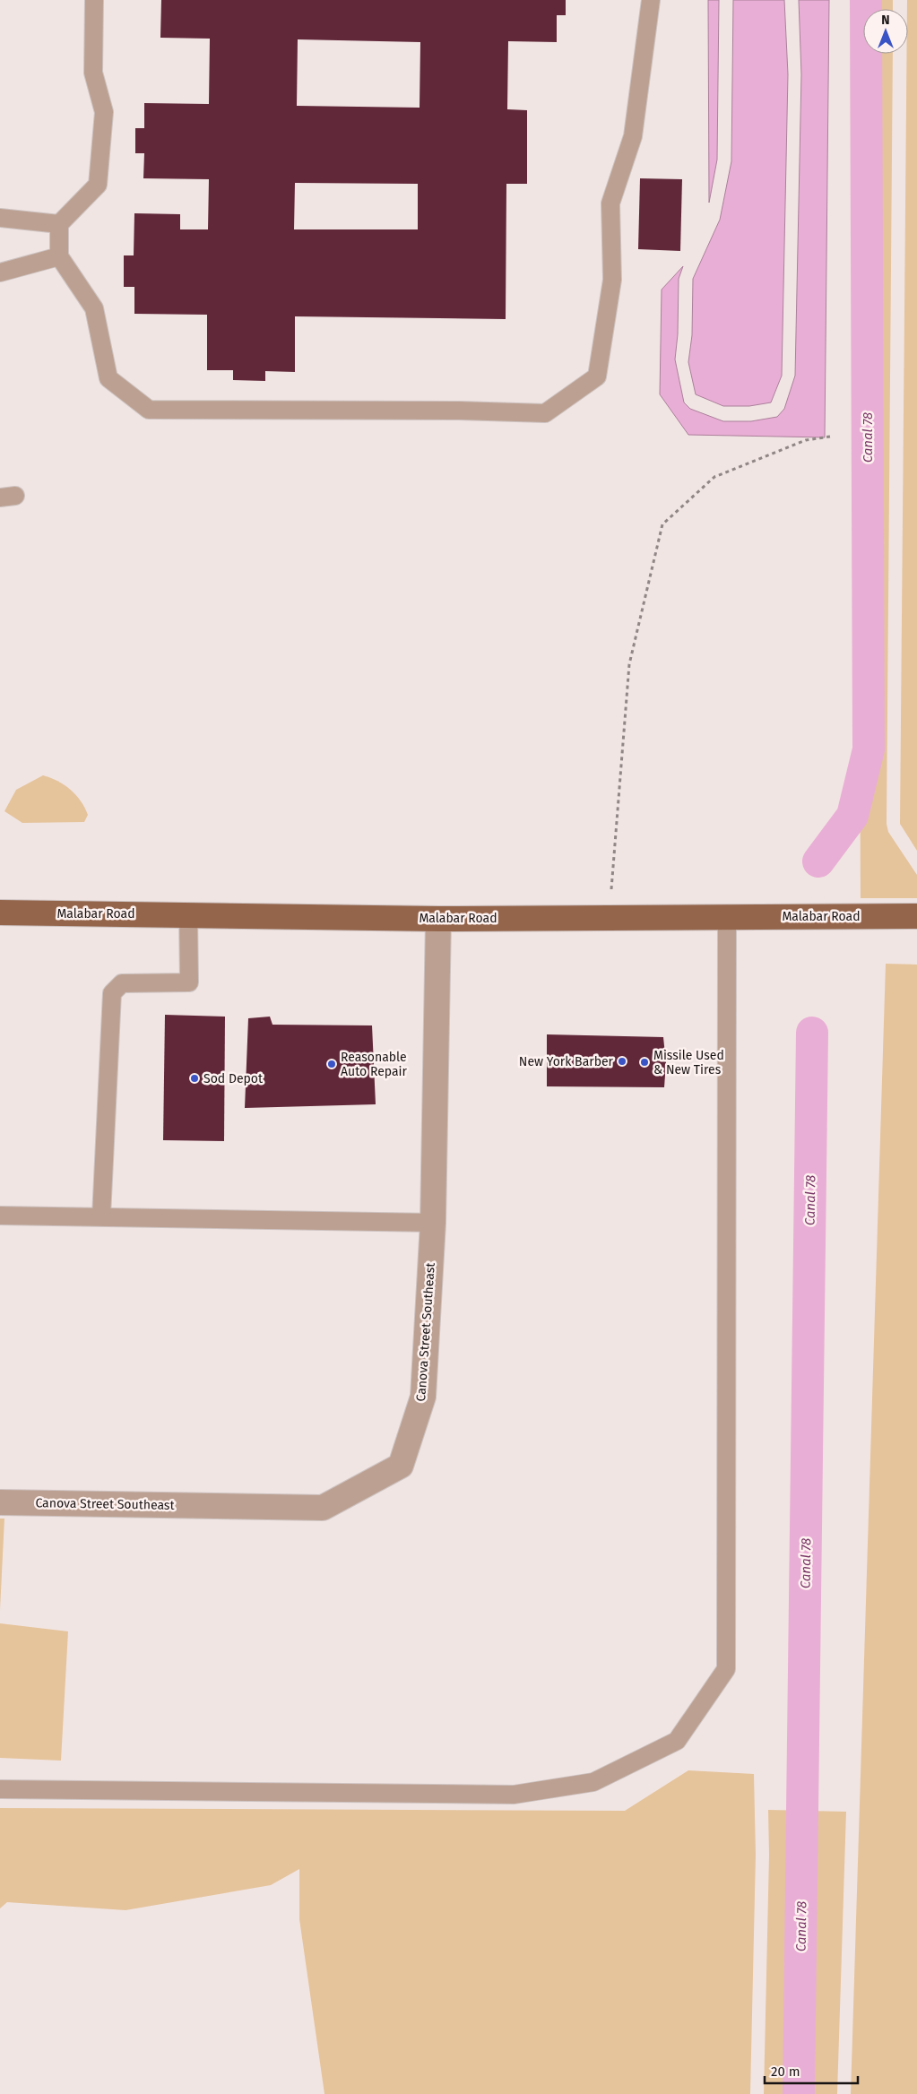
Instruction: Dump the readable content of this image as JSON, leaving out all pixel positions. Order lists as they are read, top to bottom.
{
  "streets": {
    "main road": ["Malabar Road"],
    "street": ["Canova Street Southeast"]
  },
  "crossings": [
    ["Malabar Road", "Canova Street Southeast"]
  ],
  "water": ["Canal 78"],
  "places": [
    "New York Barber",
    "Missile Used & New Tires",
    "Reasonable Auto Repair",
    "Sod Depot"
  ],
  "scale_bar": "20 m",
  "north": "top"
}
